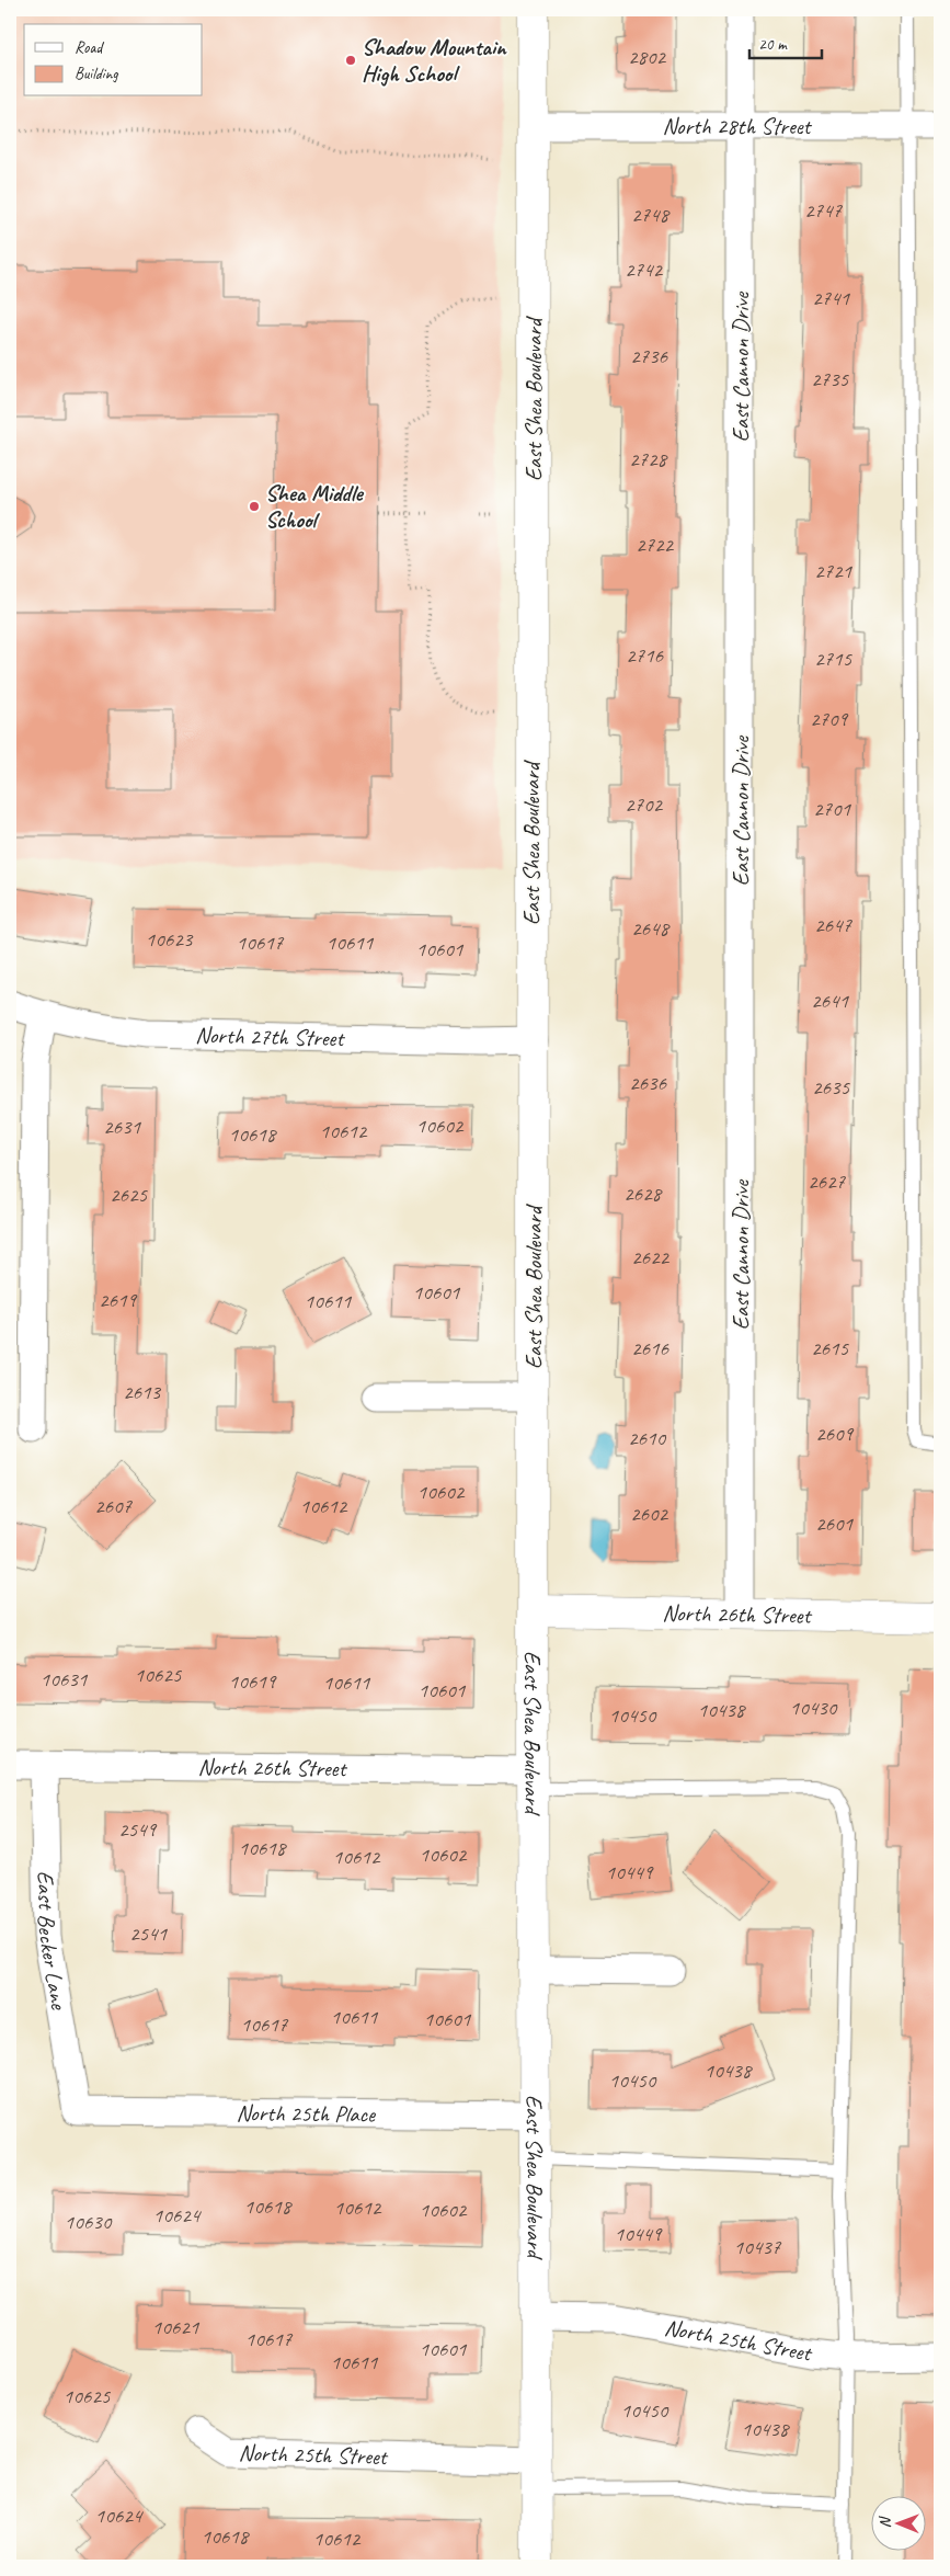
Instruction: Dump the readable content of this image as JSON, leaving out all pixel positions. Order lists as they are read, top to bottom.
{
  "streets": {
    "street": [
      "North 28th Street",
      "East Cannon Drive",
      "East Shea Boulevard",
      "North 27th Street",
      "North 26th Street",
      "East Becker Lane",
      "North 25th Place",
      "North 25th Street"
    ]
  },
  "crossings": [
    ["North 28th Street", "East Cannon Drive"],
    ["North 28th Street", "East Shea Boulevard"],
    ["East Cannon Drive", "North 26th Street"],
    ["East Shea Boulevard", "North 27th Street"],
    ["East Shea Boulevard", "North 26th Street"],
    ["East Shea Boulevard", "North 25th Place"],
    ["East Shea Boulevard", "North 25th Street"],
    ["North 26th Street", "East Becker Lane"],
    ["East Becker Lane", "North 25th Place"]
  ],
  "places": ["Shadow Mountain High School", "Shea Middle School"],
  "house_numbers": [
    "2802",
    "2747",
    "2748",
    "2742",
    "2741",
    "2736",
    "2735",
    "2728",
    "2722",
    "2721",
    "2716",
    "2715",
    "2709",
    "2702",
    "2701",
    "2647",
    "2648",
    "10623",
    "10617",
    "10611",
    "10601",
    "2641",
    "2636",
    "2635",
    "10602",
    "2631",
    "10612",
    "10618",
    "2627",
    "2628",
    "2625",
    "2622",
    "10601",
    "2619",
    "10611",
    "2616",
    "2615",
    "2613",
    "2609",
    "2610",
    "10602",
    "2607",
    "10612",
    "2602",
    "2601",
    "10625",
    "10631",
    "10619",
    "10611",
    "10601",
    "10430",
    "10438",
    "10450",
    "2549",
    "10618",
    "10602",
    "10612",
    "10449",
    "2541",
    "10611",
    "10601",
    "10617",
    "10438",
    "10450",
    "10618",
    "10612",
    "10602",
    "10624",
    "10630",
    "10449",
    "10437",
    "10621",
    "10617",
    "10601",
    "10611",
    "10625",
    "10450",
    "10438",
    "10624",
    "10618",
    "10612"
  ],
  "legend": ["Road", "Building"],
  "scale_bar": "20 m",
  "north": "left"
}
